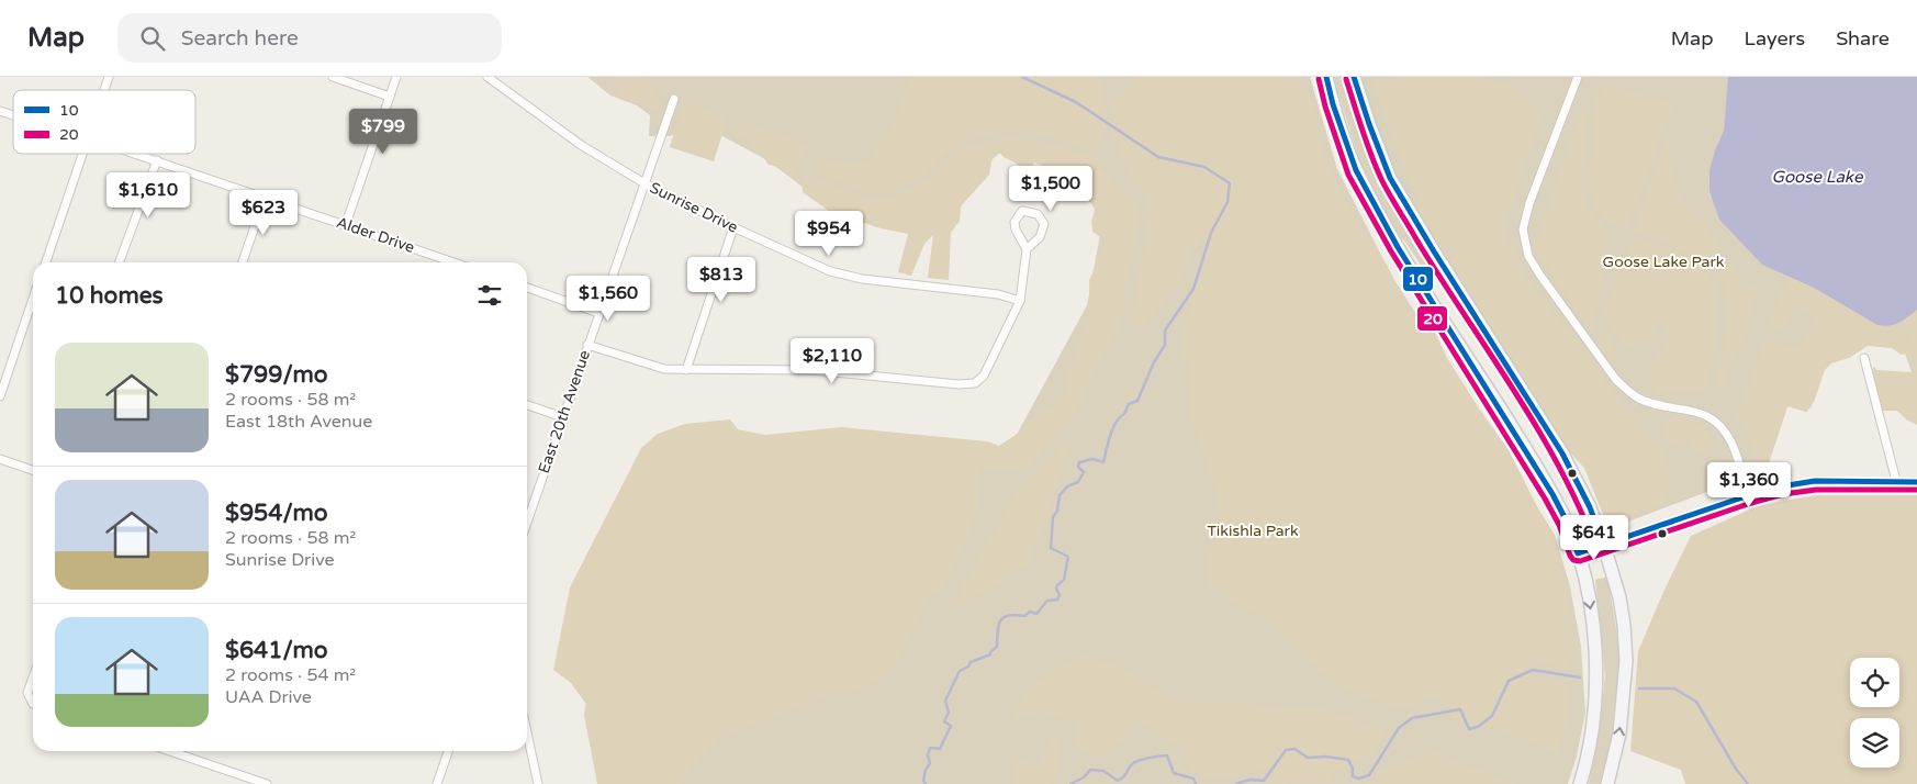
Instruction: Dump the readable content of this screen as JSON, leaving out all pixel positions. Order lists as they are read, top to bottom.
{
  "streets": {
    "street": ["Sunrise Drive", "Alder Drive", "East 20th Avenue"]
  },
  "crossings": [
    ["Sunrise Drive", "East 20th Avenue"]
  ],
  "water": ["Goose Lake"],
  "parks": ["Goose Lake Park", "Tikishla Park"],
  "lines": ["transit line 10", "transit line 20"],
  "legend": ["10", "20"],
  "page": {
    "header": "Map",
    "search": "Search here",
    "nav": ["Map", "Layers", "Share"],
    "price": [
      "$799",
      "$1,500",
      "$1,610",
      "$623",
      "$954",
      "$813",
      "$1,560",
      "$2,110",
      "$1,360",
      "$641"
    ],
    "heading": "10 homes",
    "list": [
      {
        "name": "$799/mo",
        "note": "2 rooms · 58 m² · East 18th Avenue"
      },
      {
        "name": "$954/mo",
        "note": "2 rooms · 58 m² · Sunrise Drive"
      },
      {
        "name": "$641/mo",
        "note": "2 rooms · 54 m² · UAA Drive"
      }
    ]
  }
}
